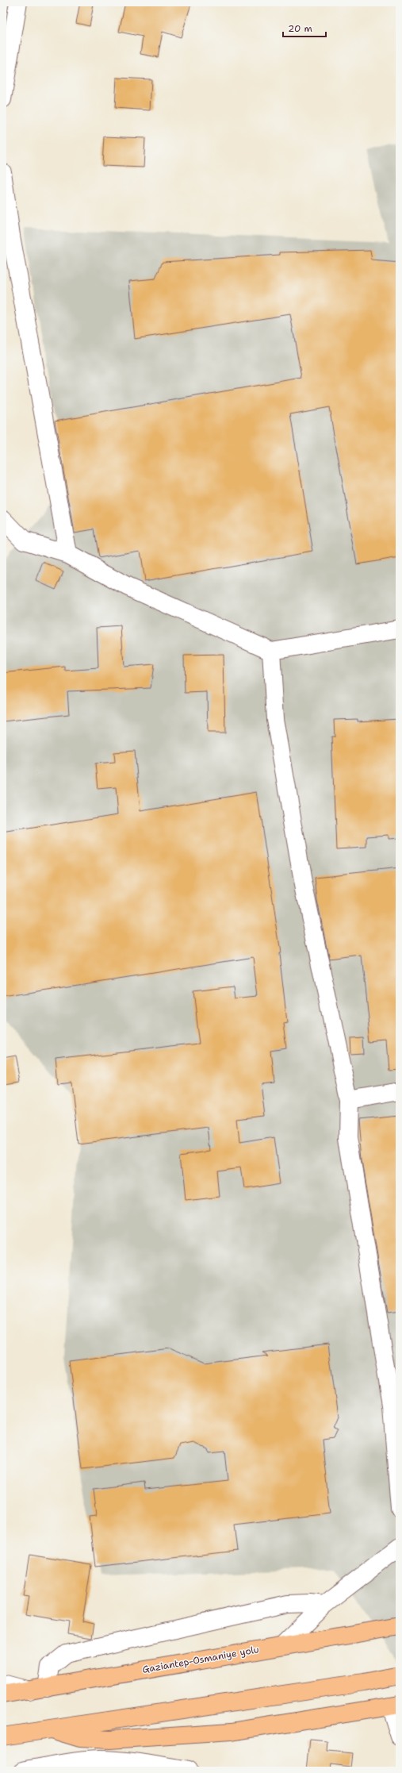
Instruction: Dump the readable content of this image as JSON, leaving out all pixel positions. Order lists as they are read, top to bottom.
{
  "streets": {
    "highway": ["Gaziantep-Osmaniye yolu"]
  },
  "scale_bar": "20 m"
}
